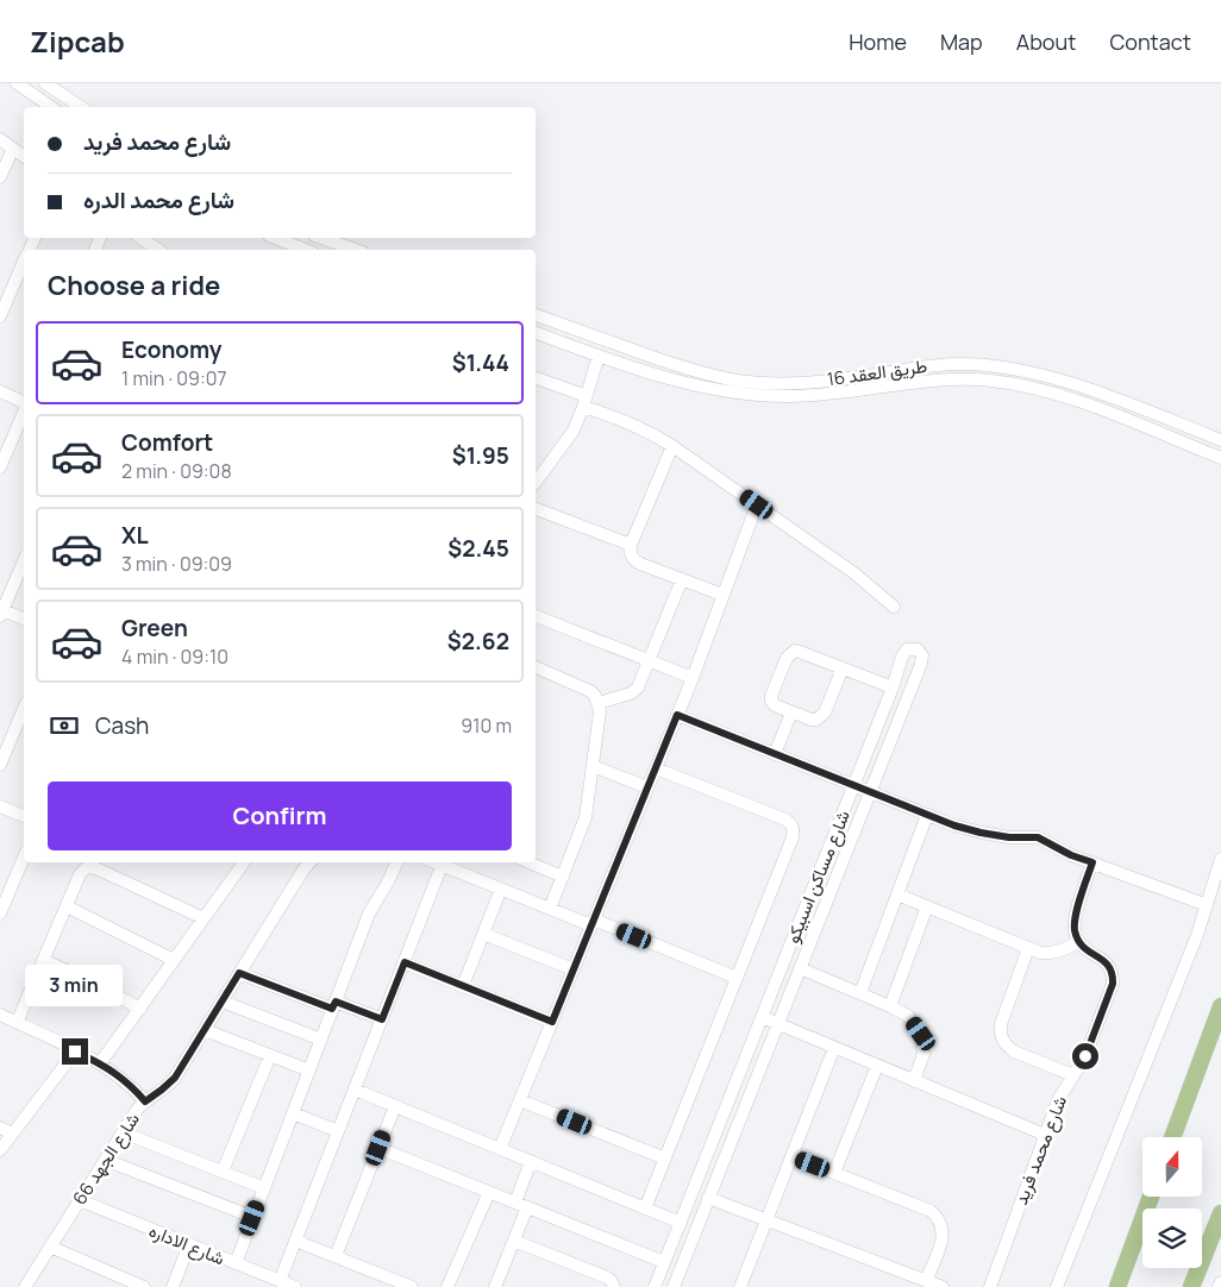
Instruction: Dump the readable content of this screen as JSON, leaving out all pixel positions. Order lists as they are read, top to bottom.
{
  "streets": {
    "street": [
      "طريق العقد 16",
      "شارع مساكن اسبيكو",
      "شارع محمد فريد",
      "شارع الجهد 66",
      "شارع الاداره"
    ]
  },
  "crossings": [
    ["شارع الجهد 66", "شارع الاداره"]
  ],
  "north": "top",
  "page": {
    "header": "Zipcab",
    "nav": [
      "Home",
      "Map",
      "About",
      "Contact"
    ],
    "banner": ["شارع محمد فريد", "شارع محمد الدره"],
    "heading": "Choose a ride",
    "list": [
      {
        "name": "Economy",
        "note": "1 min · 09:07",
        "value": "$1.44"
      },
      {
        "name": "Comfort",
        "note": "2 min · 09:08",
        "value": "$1.95"
      },
      {
        "name": "XL",
        "note": "3 min · 09:09",
        "value": "$2.45"
      },
      {
        "name": "Green",
        "note": "4 min · 09:10",
        "value": "$2.62"
      }
    ],
    "pay": ["Cash", "910 m"],
    "buttons": "Confirm",
    "bubble": "3 min"
  }
}
